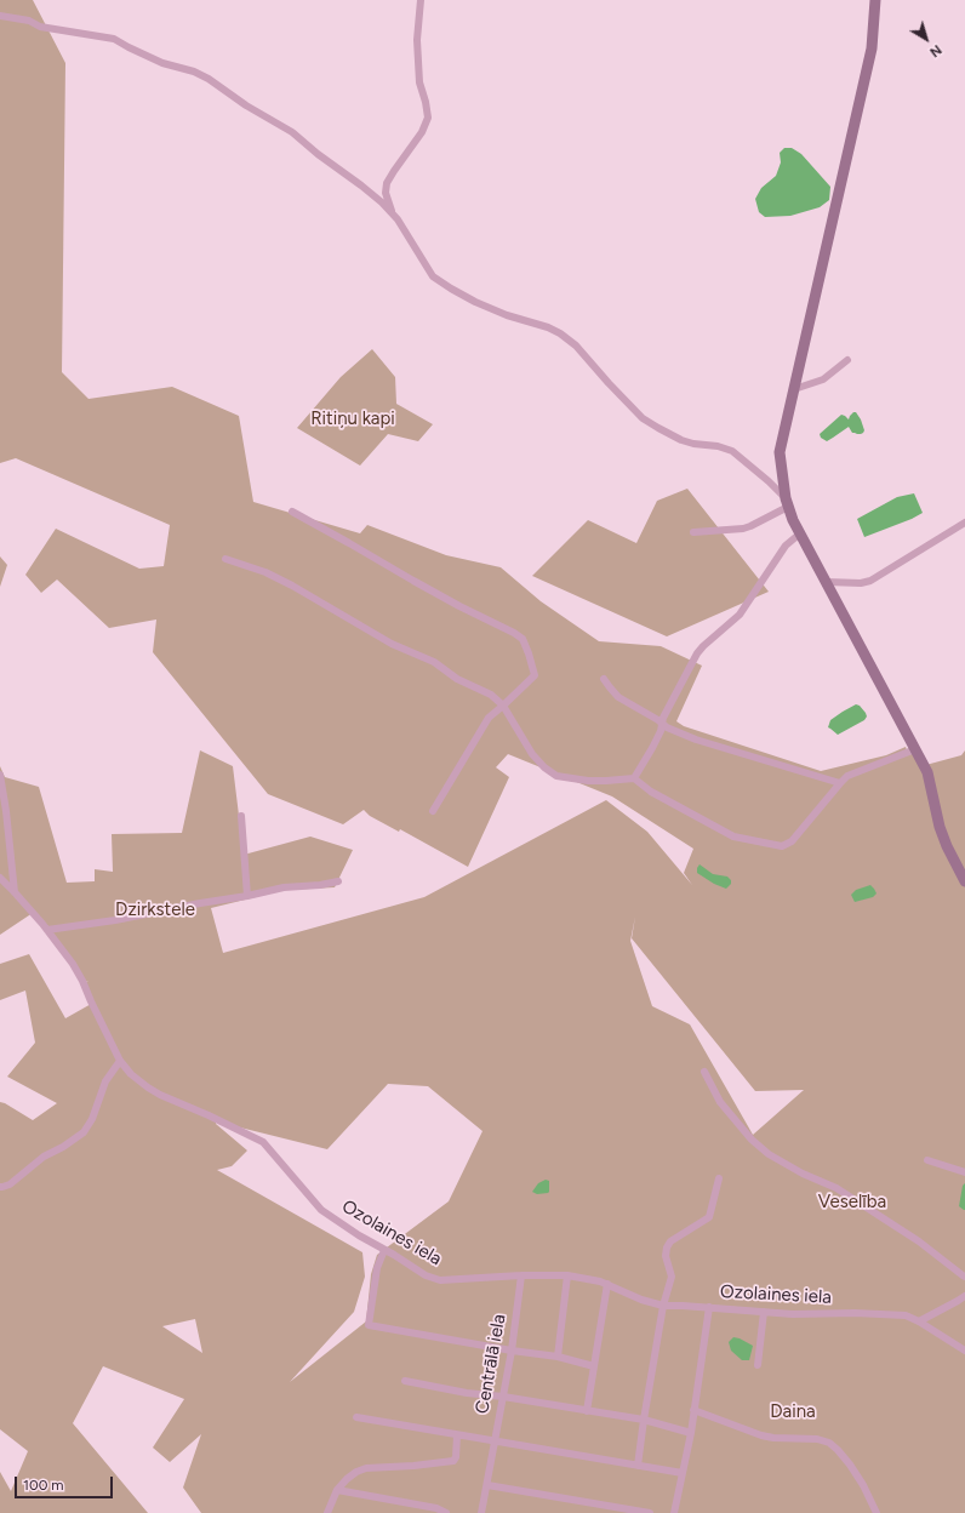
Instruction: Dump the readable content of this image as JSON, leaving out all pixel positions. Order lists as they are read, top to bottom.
{
  "streets": {
    "street": ["Ozolaines iela", "Centrālā iela"]
  },
  "crossings": [
    ["Ozolaines iela", "Centrālā iela"]
  ],
  "parks": [
    "Ritiņu kapi",
    "Dzirkstele",
    "Veselība",
    "Daina"
  ],
  "scale_bar": "100 m",
  "north": "bottom right"
}
